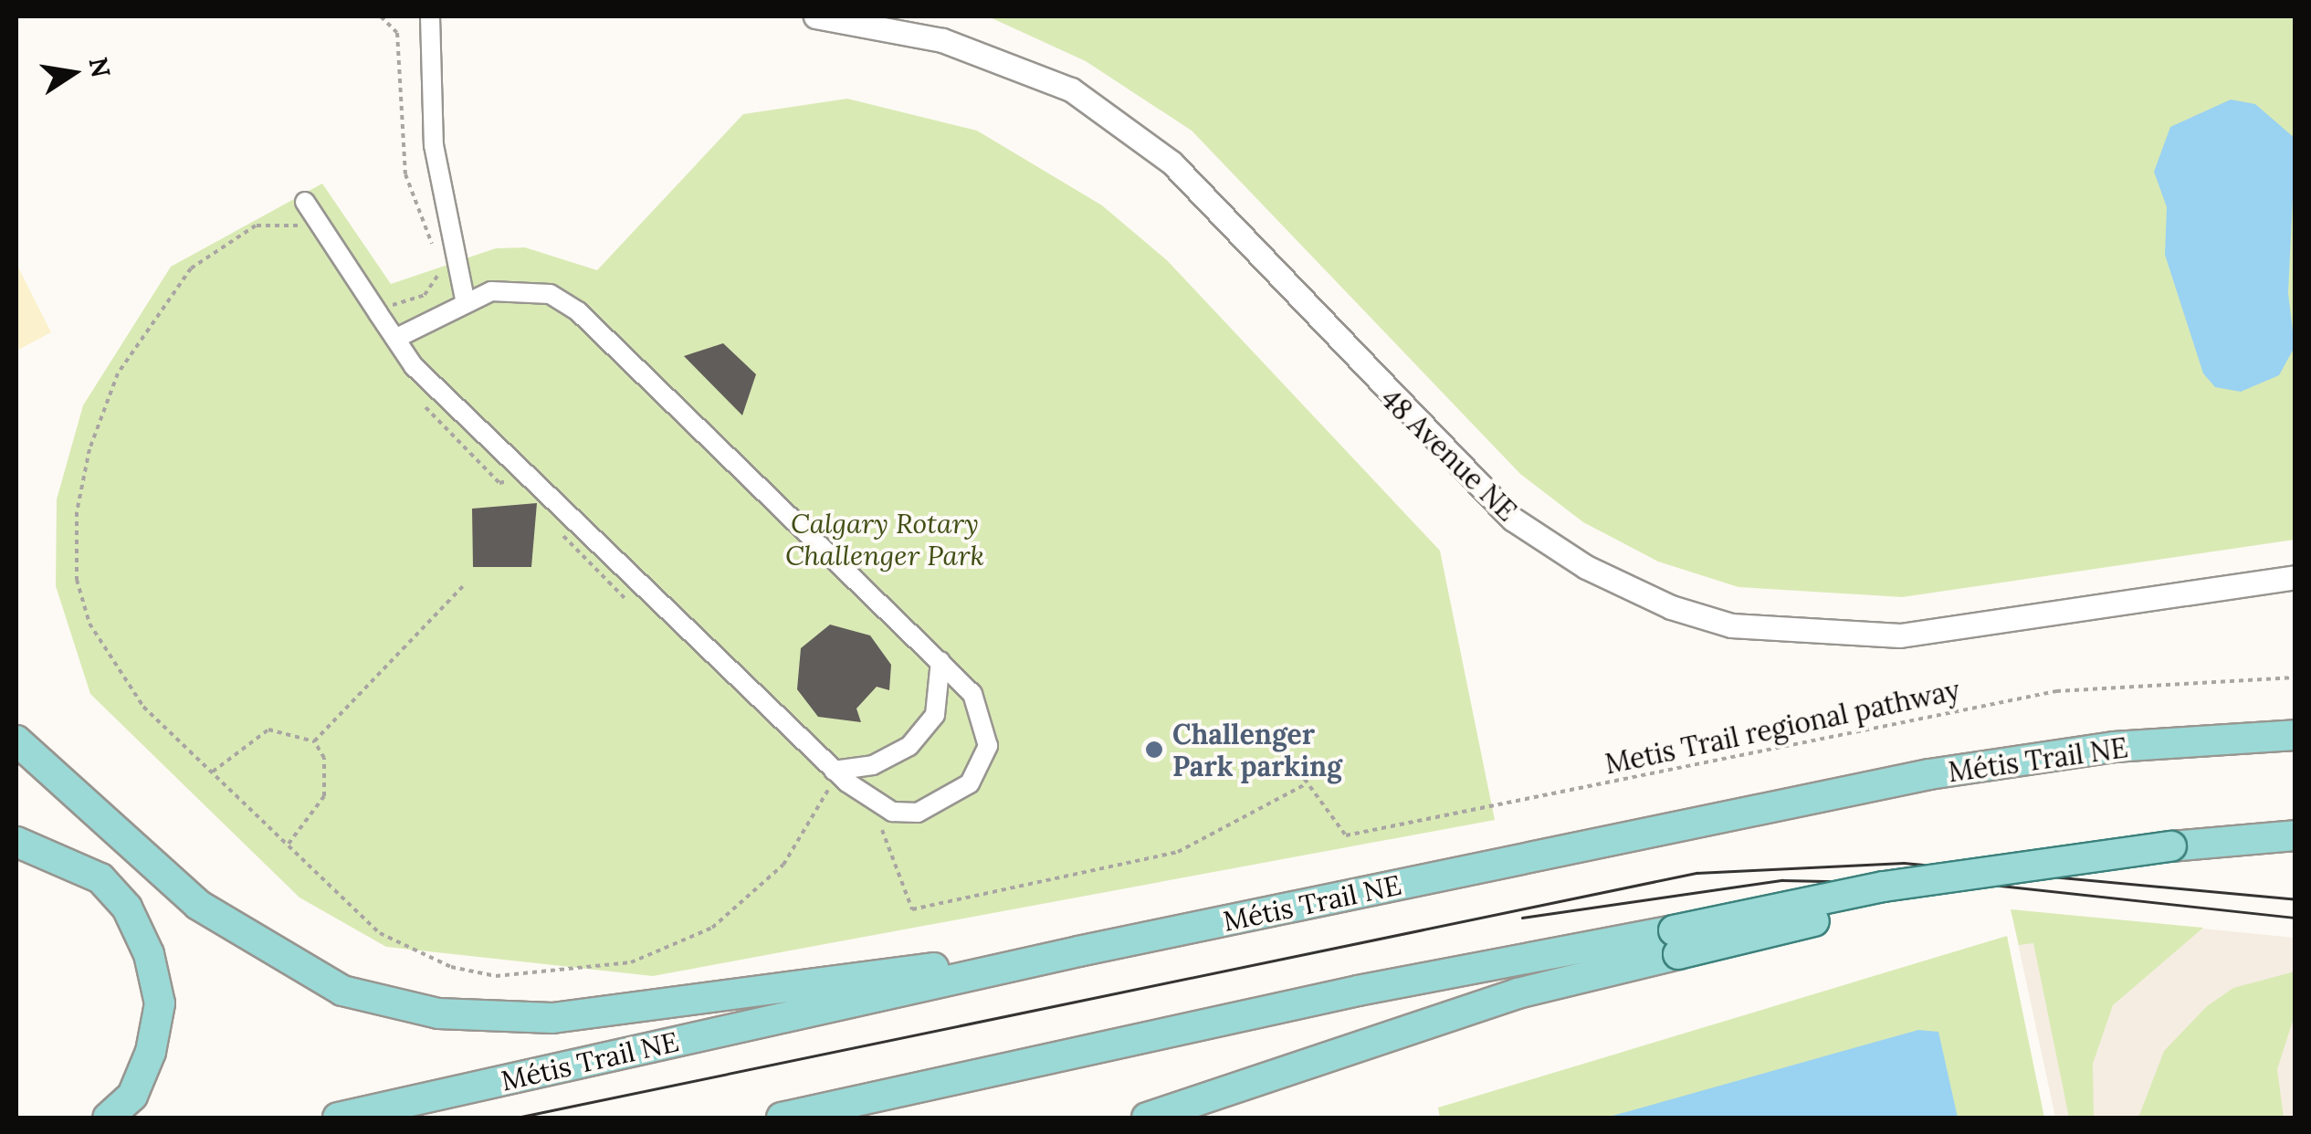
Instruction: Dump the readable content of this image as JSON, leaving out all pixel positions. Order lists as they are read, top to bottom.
{
  "streets": {
    "main road": ["Métis Trail NE"],
    "street": ["48 Avenue NE"],
    "path": ["Metis Trail regional pathway"]
  },
  "parks": ["Calgary Rotary Challenger Park"],
  "places": ["Challenger Park parking"],
  "north": "right"
}
